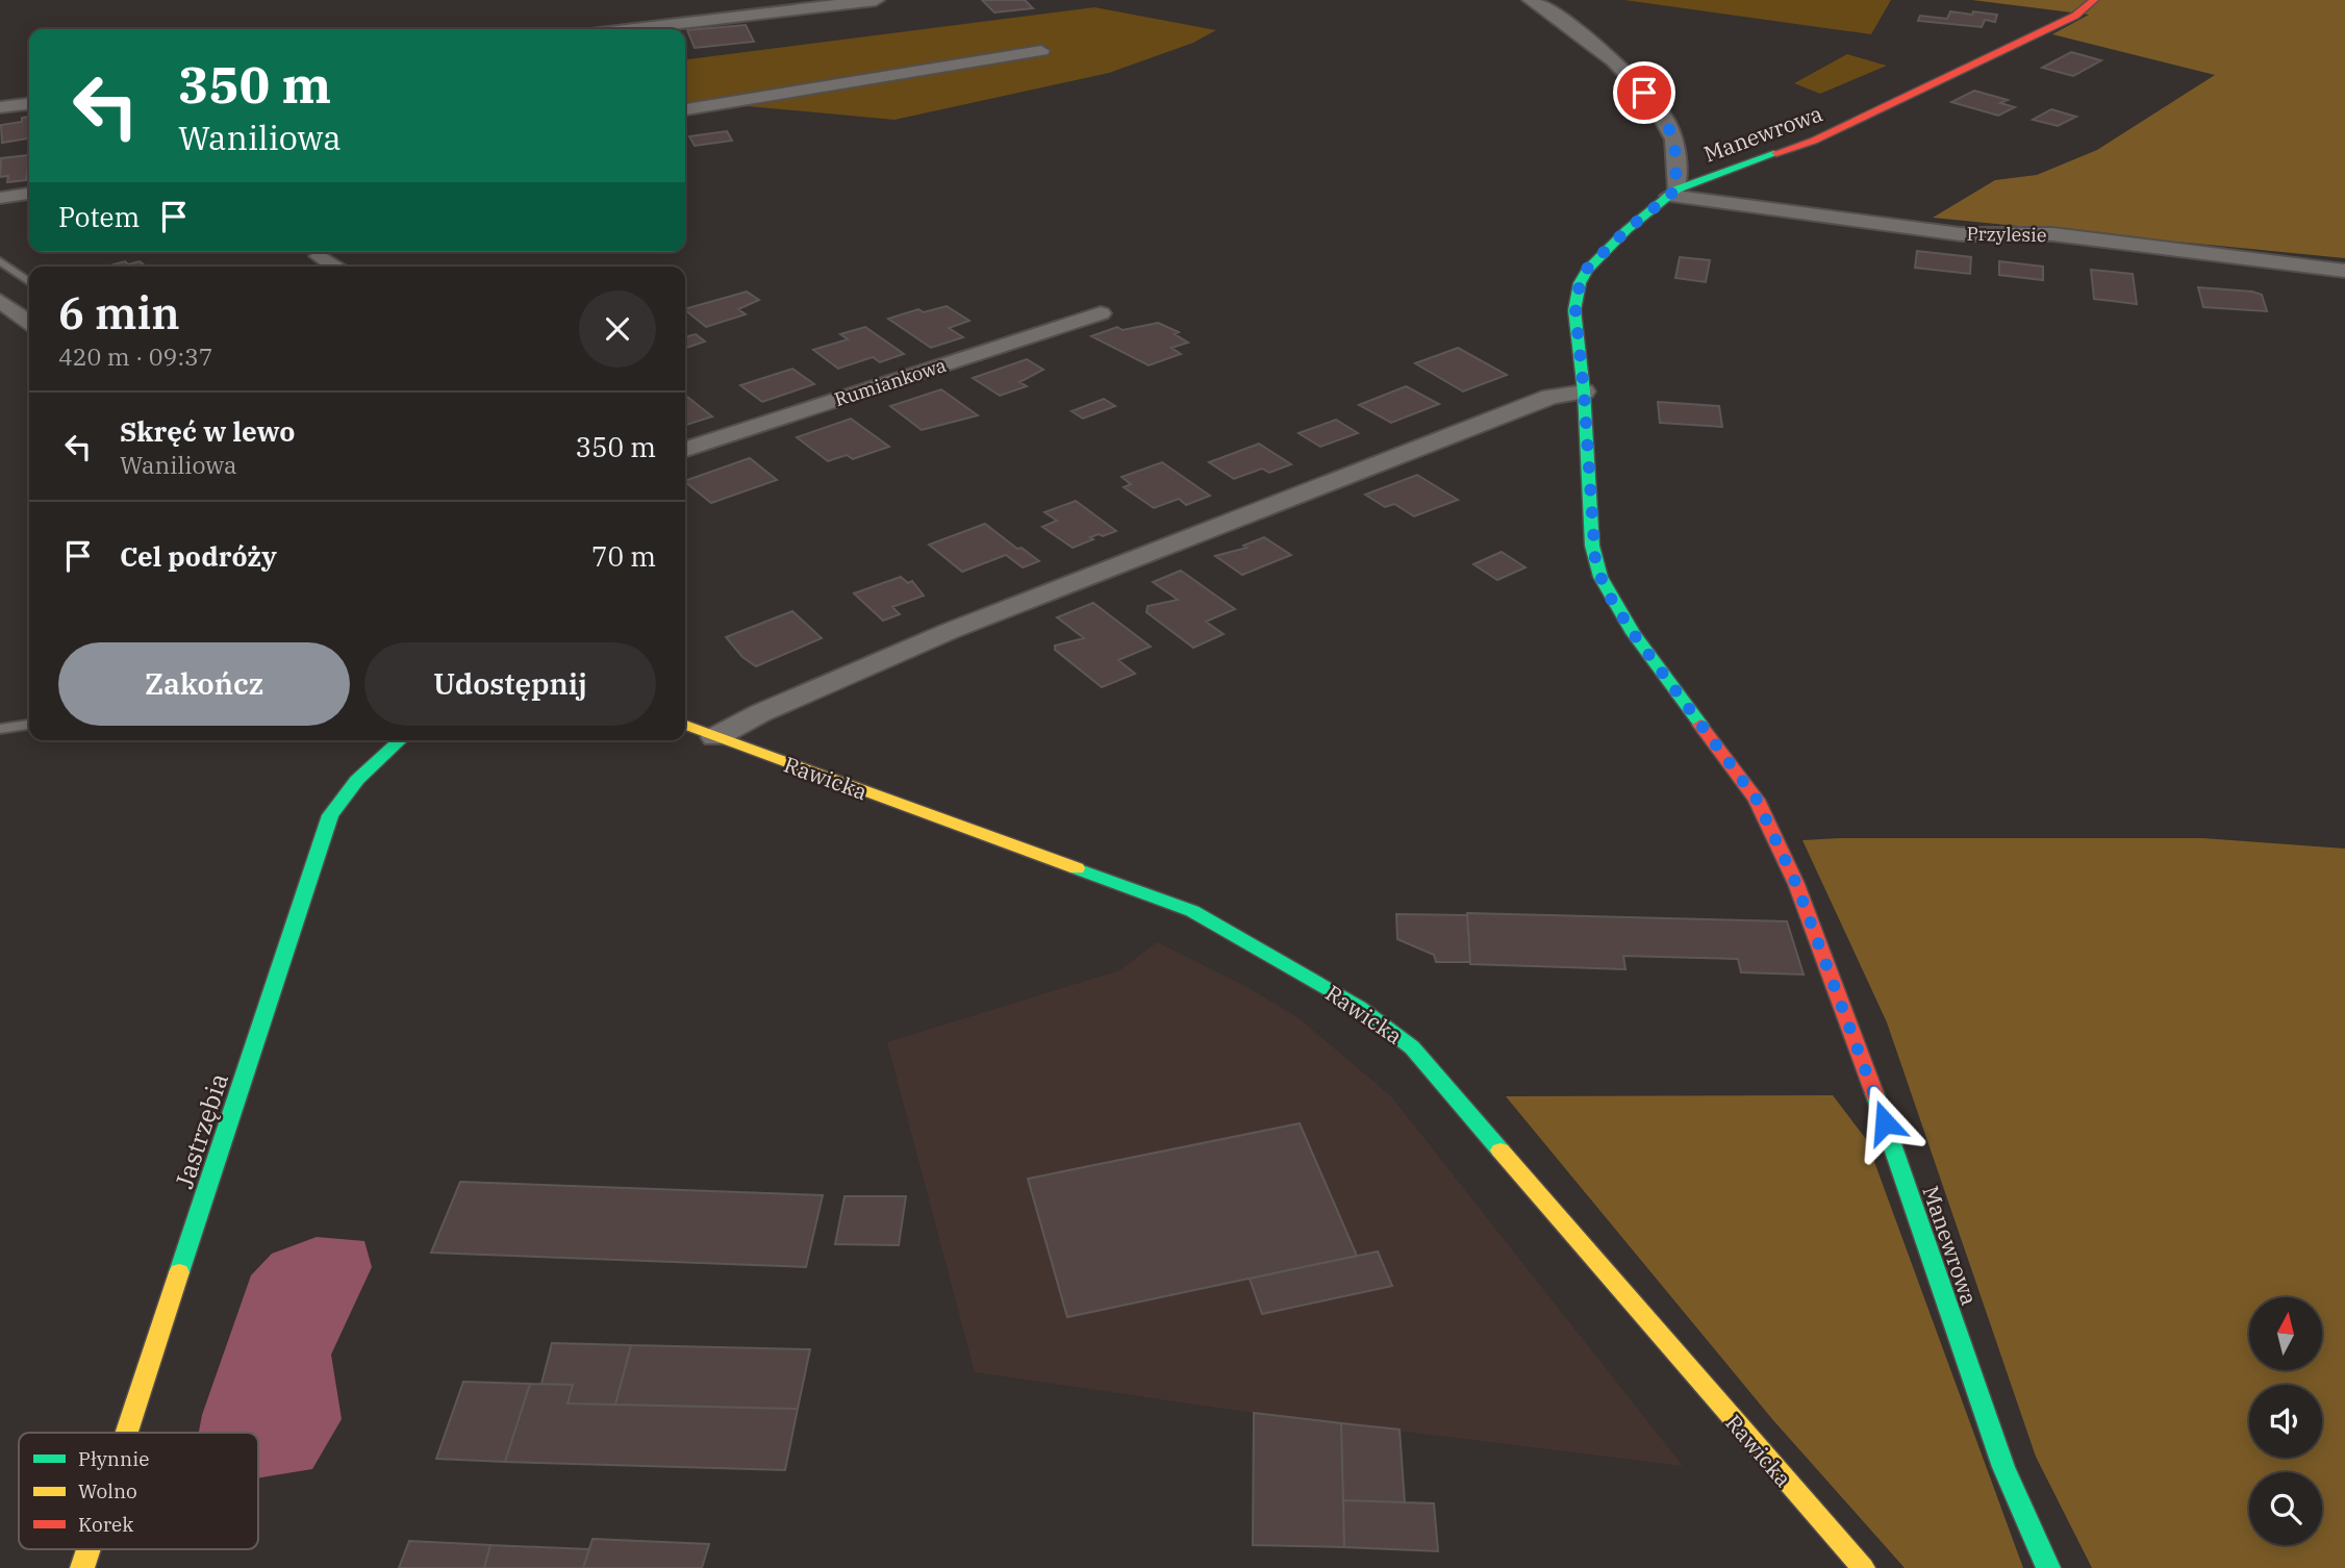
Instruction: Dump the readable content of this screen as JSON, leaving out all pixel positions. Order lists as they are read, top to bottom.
{
  "streets": {
    "street": [
      "Manewrowa",
      "Przylesie",
      "Rumiankowa",
      "Rawicka",
      "Jastrzębia"
    ]
  },
  "crossings": [
    ["Manewrowa", "Przylesie"]
  ],
  "legend": ["Płynnie", "Wolno", "Korek"],
  "north": "top",
  "page": {
    "turn": ["350 m", "Waniliowa"],
    "then": "Potem",
    "heading": ["6 min", "420 m · 09:37"],
    "list": [
      {
        "name": "Skręć w lewo",
        "note": "Waniliowa",
        "value": "350 m"
      },
      {
        "name": "Cel podróży",
        "value": "70 m"
      }
    ],
    "buttons": ["Zakończ", "Udostępnij"]
  }
}
